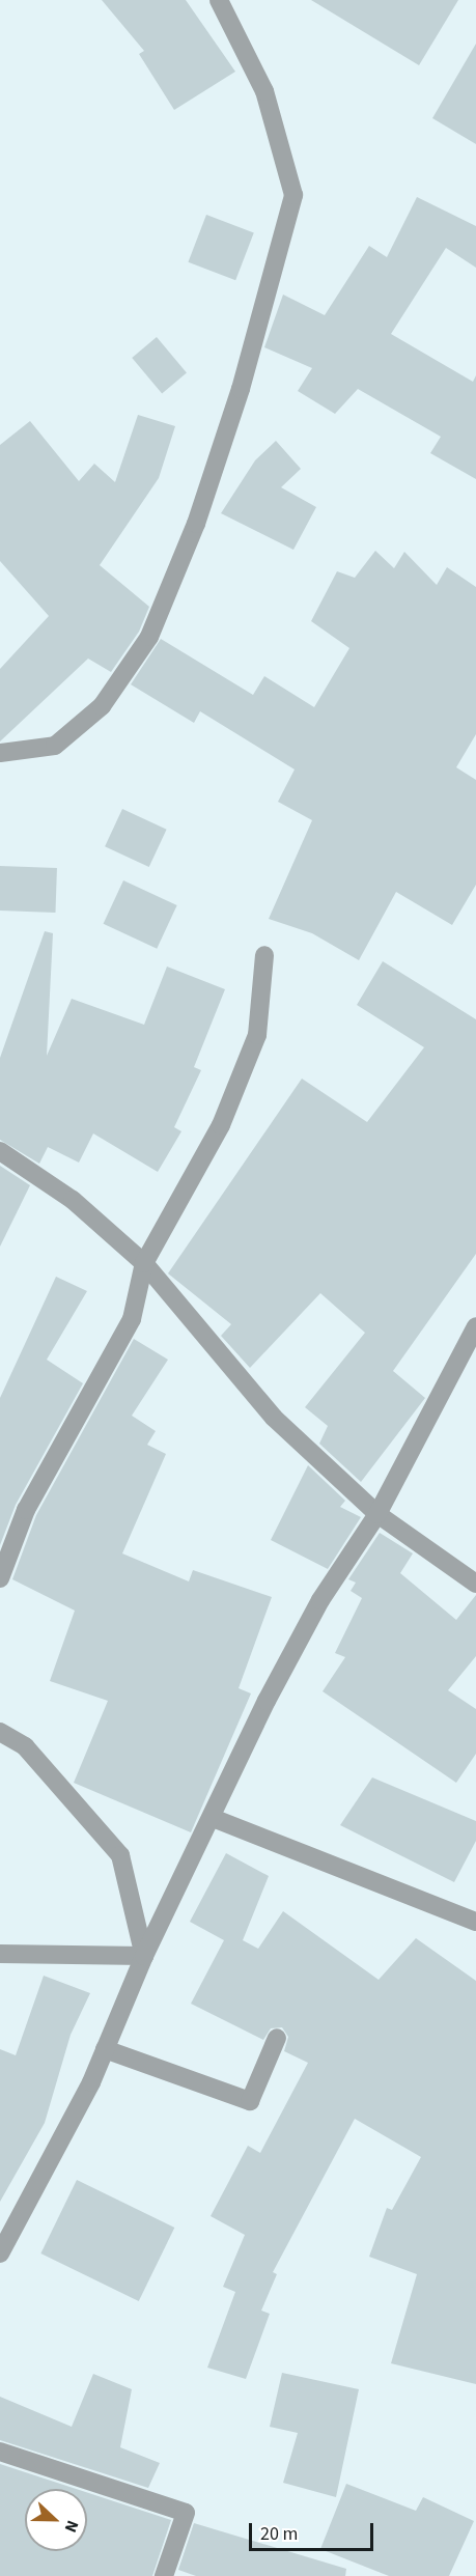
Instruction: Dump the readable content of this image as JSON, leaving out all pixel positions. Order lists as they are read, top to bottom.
{
  "scale_bar": "20 m",
  "north": "right"
}
